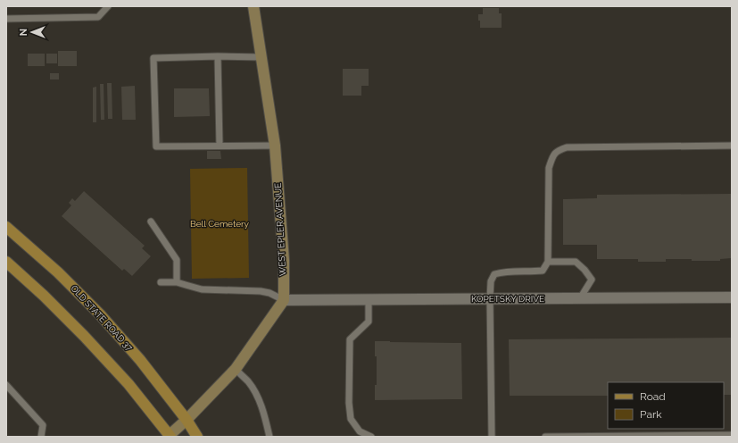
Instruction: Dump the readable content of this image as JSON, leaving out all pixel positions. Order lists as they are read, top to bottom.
{
  "streets": {
    "main road": ["OLD STATE ROAD 37"],
    "street": ["WEST EPLER AVENUE", "KOPETSKY DRIVE"]
  },
  "crossings": [
    ["WEST EPLER AVENUE", "KOPETSKY DRIVE"]
  ],
  "parks": ["Bell Cemetery"],
  "legend": ["Road", "Park"],
  "north": "left"
}
